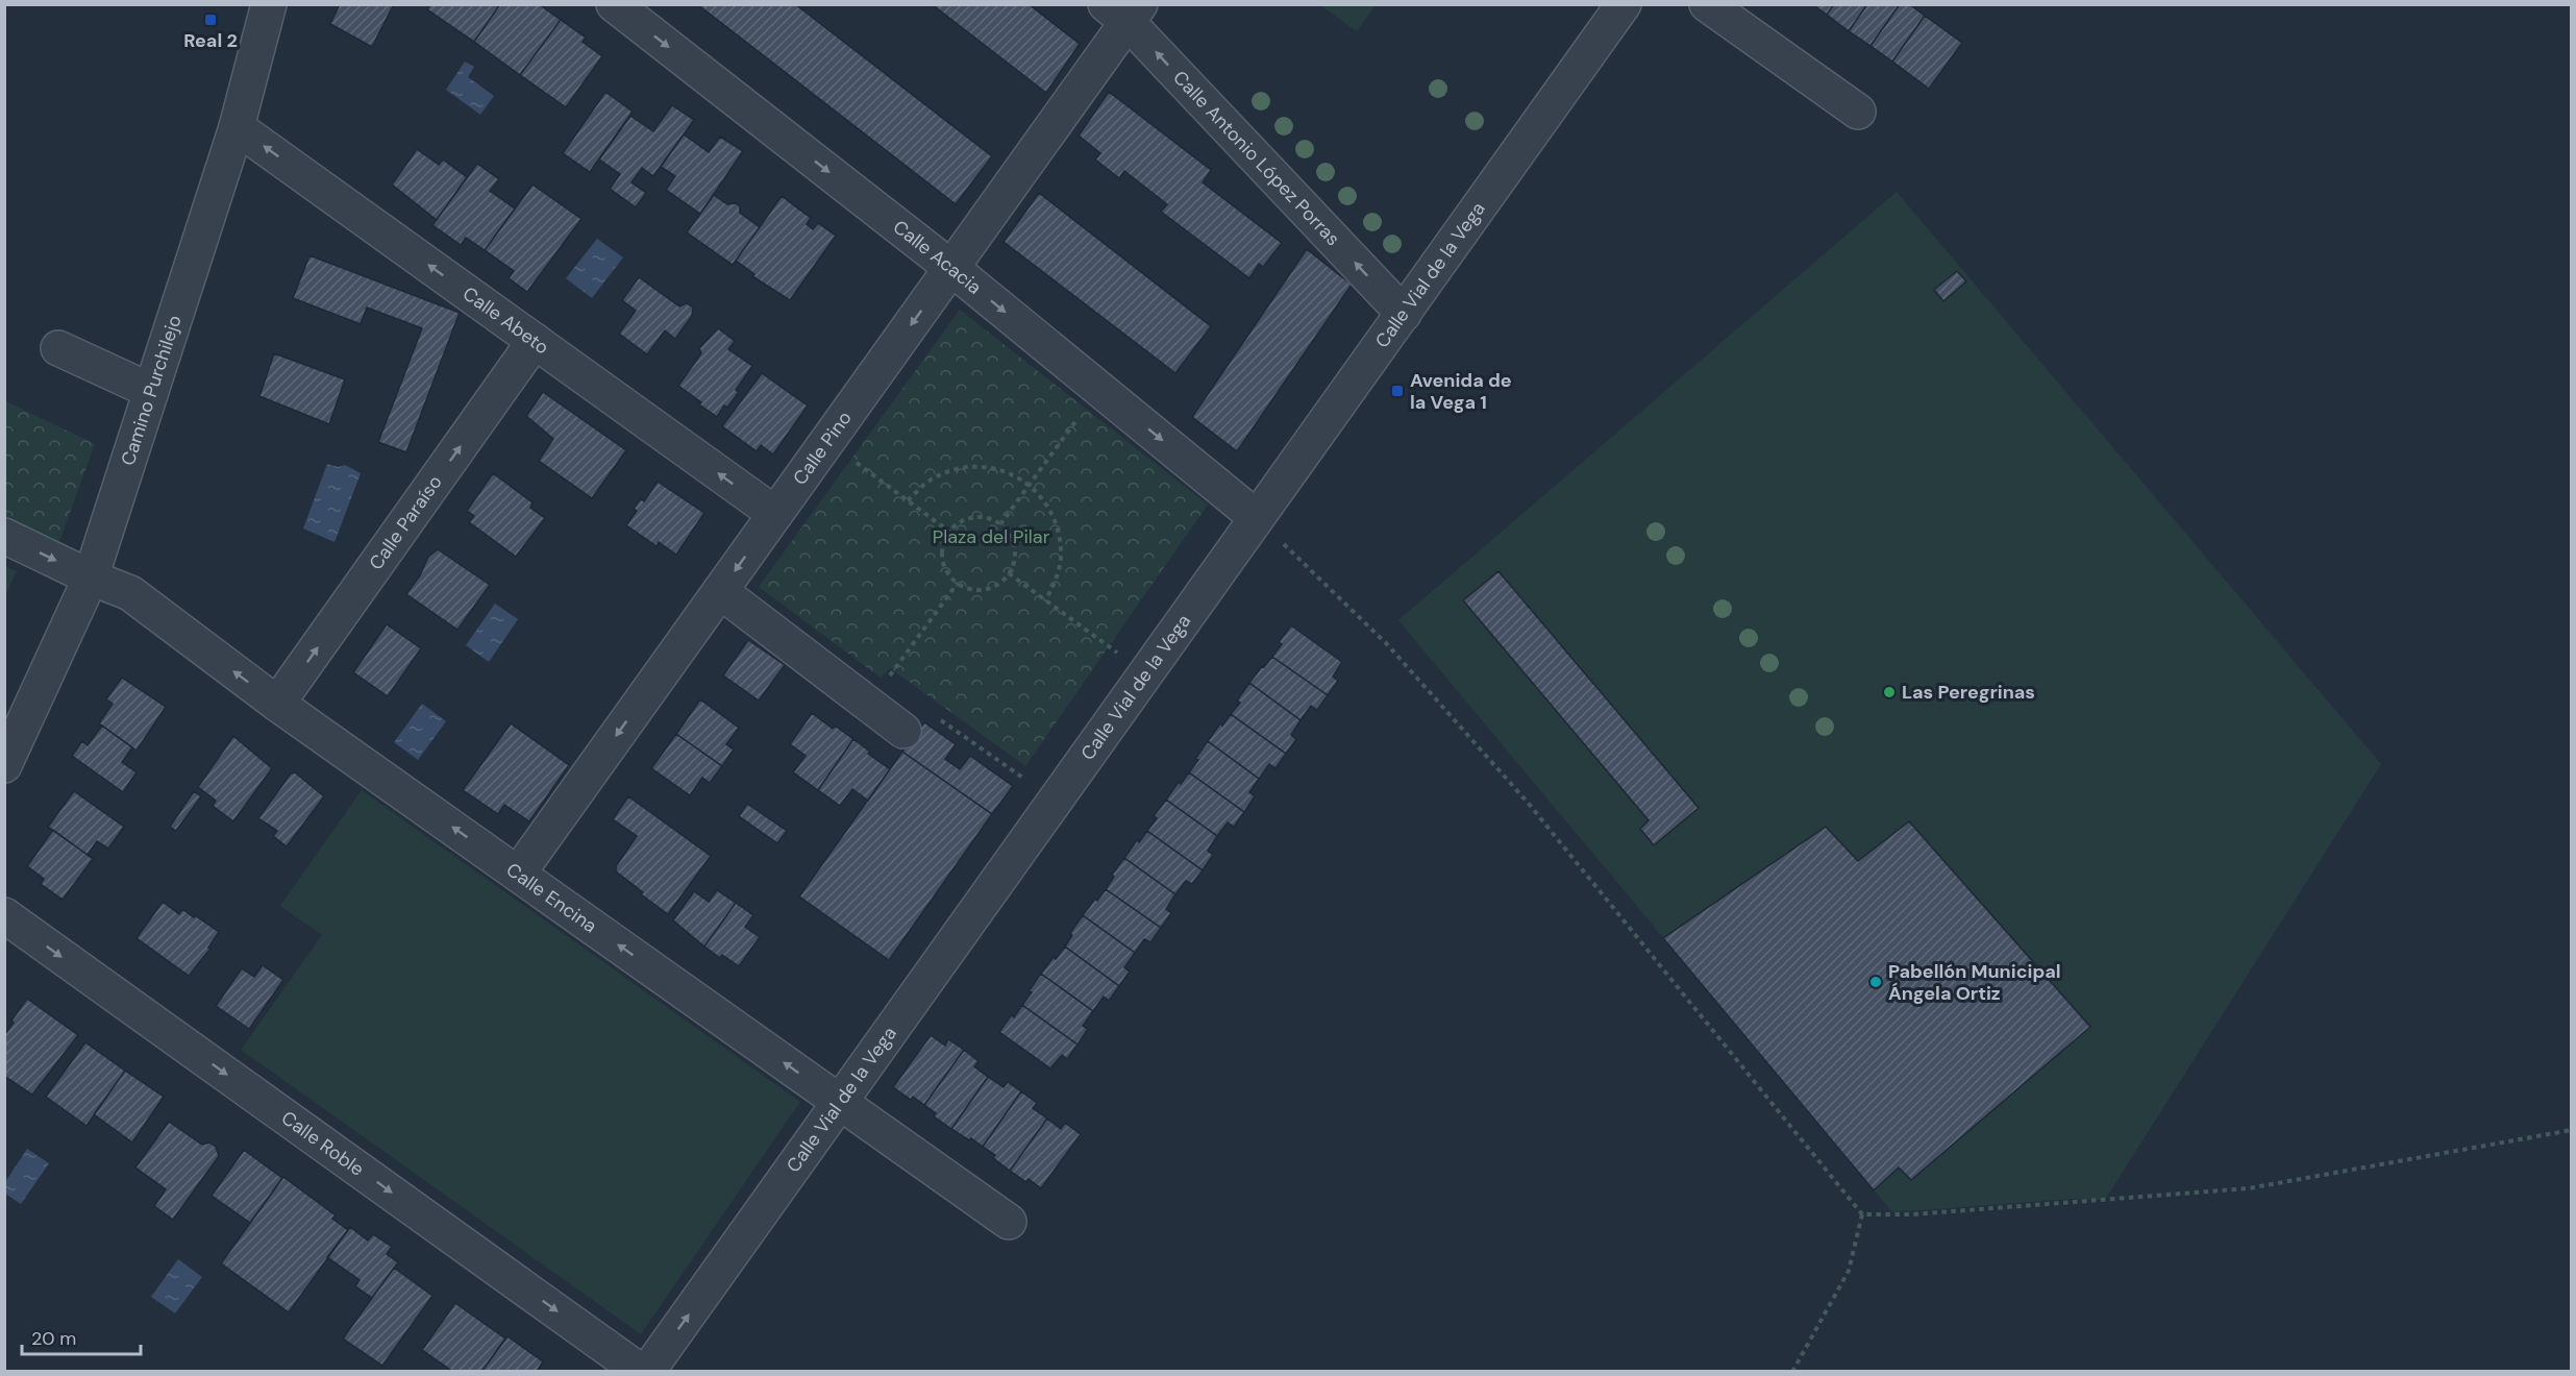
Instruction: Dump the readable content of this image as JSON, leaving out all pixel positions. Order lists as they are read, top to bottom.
{
  "streets": {
    "street": [
      "Calle Antonio López Porras",
      "Calle Acacia",
      "Calle Vial de la Vega",
      "Calle Abeto",
      "Camino Purchilejo",
      "Calle Pino",
      "Calle Paraíso",
      "Calle Encina",
      "Calle Roble"
    ]
  },
  "crossings": [
    ["Calle Antonio López Porras", "Calle Vial de la Vega"],
    ["Calle Antonio López Porras", "Calle Pino"],
    ["Calle Acacia", "Calle Vial de la Vega"],
    ["Calle Acacia", "Calle Pino"],
    ["Calle Vial de la Vega", "Calle Encina"],
    ["Calle Abeto", "Camino Purchilejo"],
    ["Calle Abeto", "Calle Pino"],
    ["Calle Abeto", "Calle Paraíso"],
    ["Camino Purchilejo", "Calle Encina"],
    ["Calle Pino", "Calle Encina"],
    ["Calle Paraíso", "Calle Encina"]
  ],
  "one_way": [
    "Calle Antonio López Porras",
    "Calle Acacia",
    "Calle Abeto",
    "Calle Pino",
    "Calle Paraíso",
    "Calle Encina",
    "Calle Roble"
  ],
  "parks": ["Plaza del Pilar"],
  "places": {
    "transit": ["Real 2", "Avenida de la Vega 1"],
    "other": ["Las Peregrinas", "Pabellón Municipal Ángela Ortiz"]
  },
  "scale_bar": "20 m"
}
